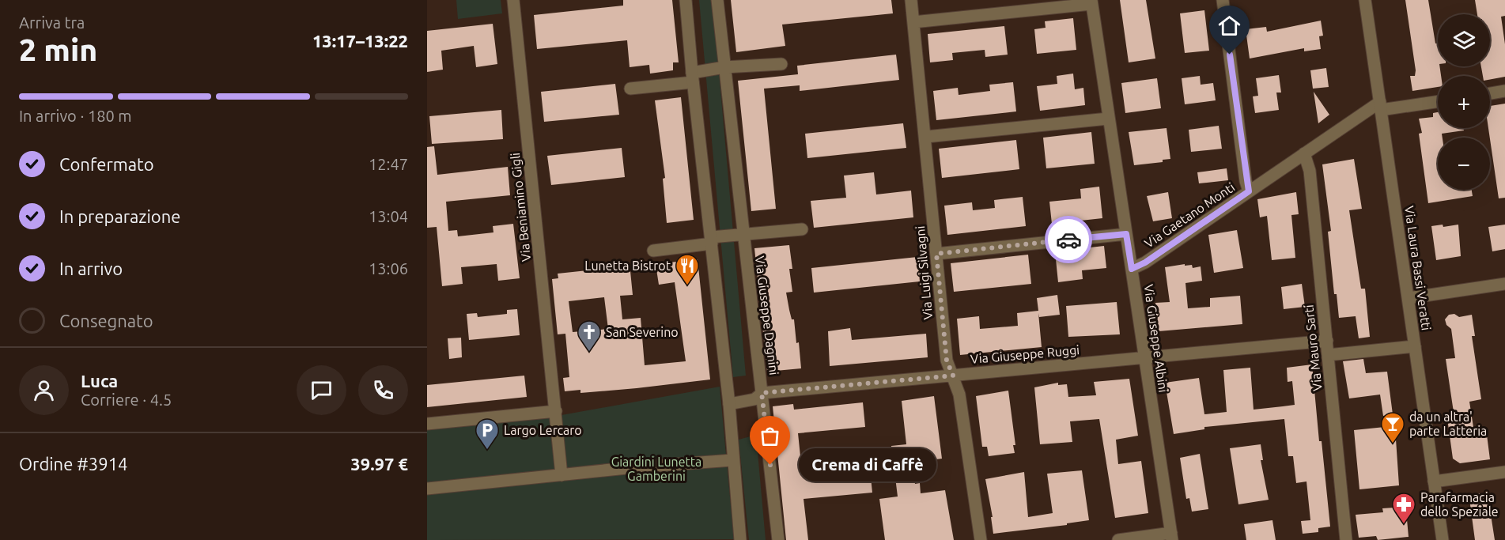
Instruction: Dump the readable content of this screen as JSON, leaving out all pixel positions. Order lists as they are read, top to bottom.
{
  "streets": {
    "street": [
      "Via Beniamino Gigli",
      "Via Gaetano Monti",
      "Via Laura Bassi Veratti",
      "Via Luigi Silvagni",
      "Via Giuseppe Dagnini",
      "Via Giuseppe Albini",
      "Via Mauro Sarti",
      "Via Giuseppe Ruggi"
    ]
  },
  "crossings": [
    ["Via Gaetano Monti", "Via Laura Bassi Veratti"],
    ["Via Gaetano Monti", "Via Giuseppe Albini"],
    ["Via Gaetano Monti", "Via Mauro Sarti"],
    ["Via Luigi Silvagni", "Via Giuseppe Ruggi"],
    ["Via Giuseppe Dagnini", "Via Giuseppe Ruggi"],
    ["Via Giuseppe Albini", "Via Giuseppe Ruggi"],
    ["Via Mauro Sarti", "Via Giuseppe Ruggi"]
  ],
  "parks": ["Giardini Lunetta Gamberini"],
  "places": {
    "restaurant": ["Lunetta Bistrot"],
    "church": ["San Severino"],
    "bar": ["da un altra' parte Latteria"],
    "parking": ["Largo Lercaro"],
    "other": ["Crema di Caffè"],
    "pharmacy": ["Parafarmacia dello Speziale"]
  },
  "page": {
    "heading": ["2 min", "Arriva tra", "13:17–13:22"],
    "panel": [
      "Luca",
      "Corriere · 4.5",
      "Ordine #3914",
      "39.97 €"
    ],
    "map_buttons": ["+", "−"],
    "bar": "In arrivo · 180 m",
    "list": [
      ["Confermato", "12:47"],
      ["In preparazione", "13:04"],
      ["In arrivo", "13:06"],
      "Consegnato"
    ],
    "bubble": "Crema di Caffè"
  }
}
